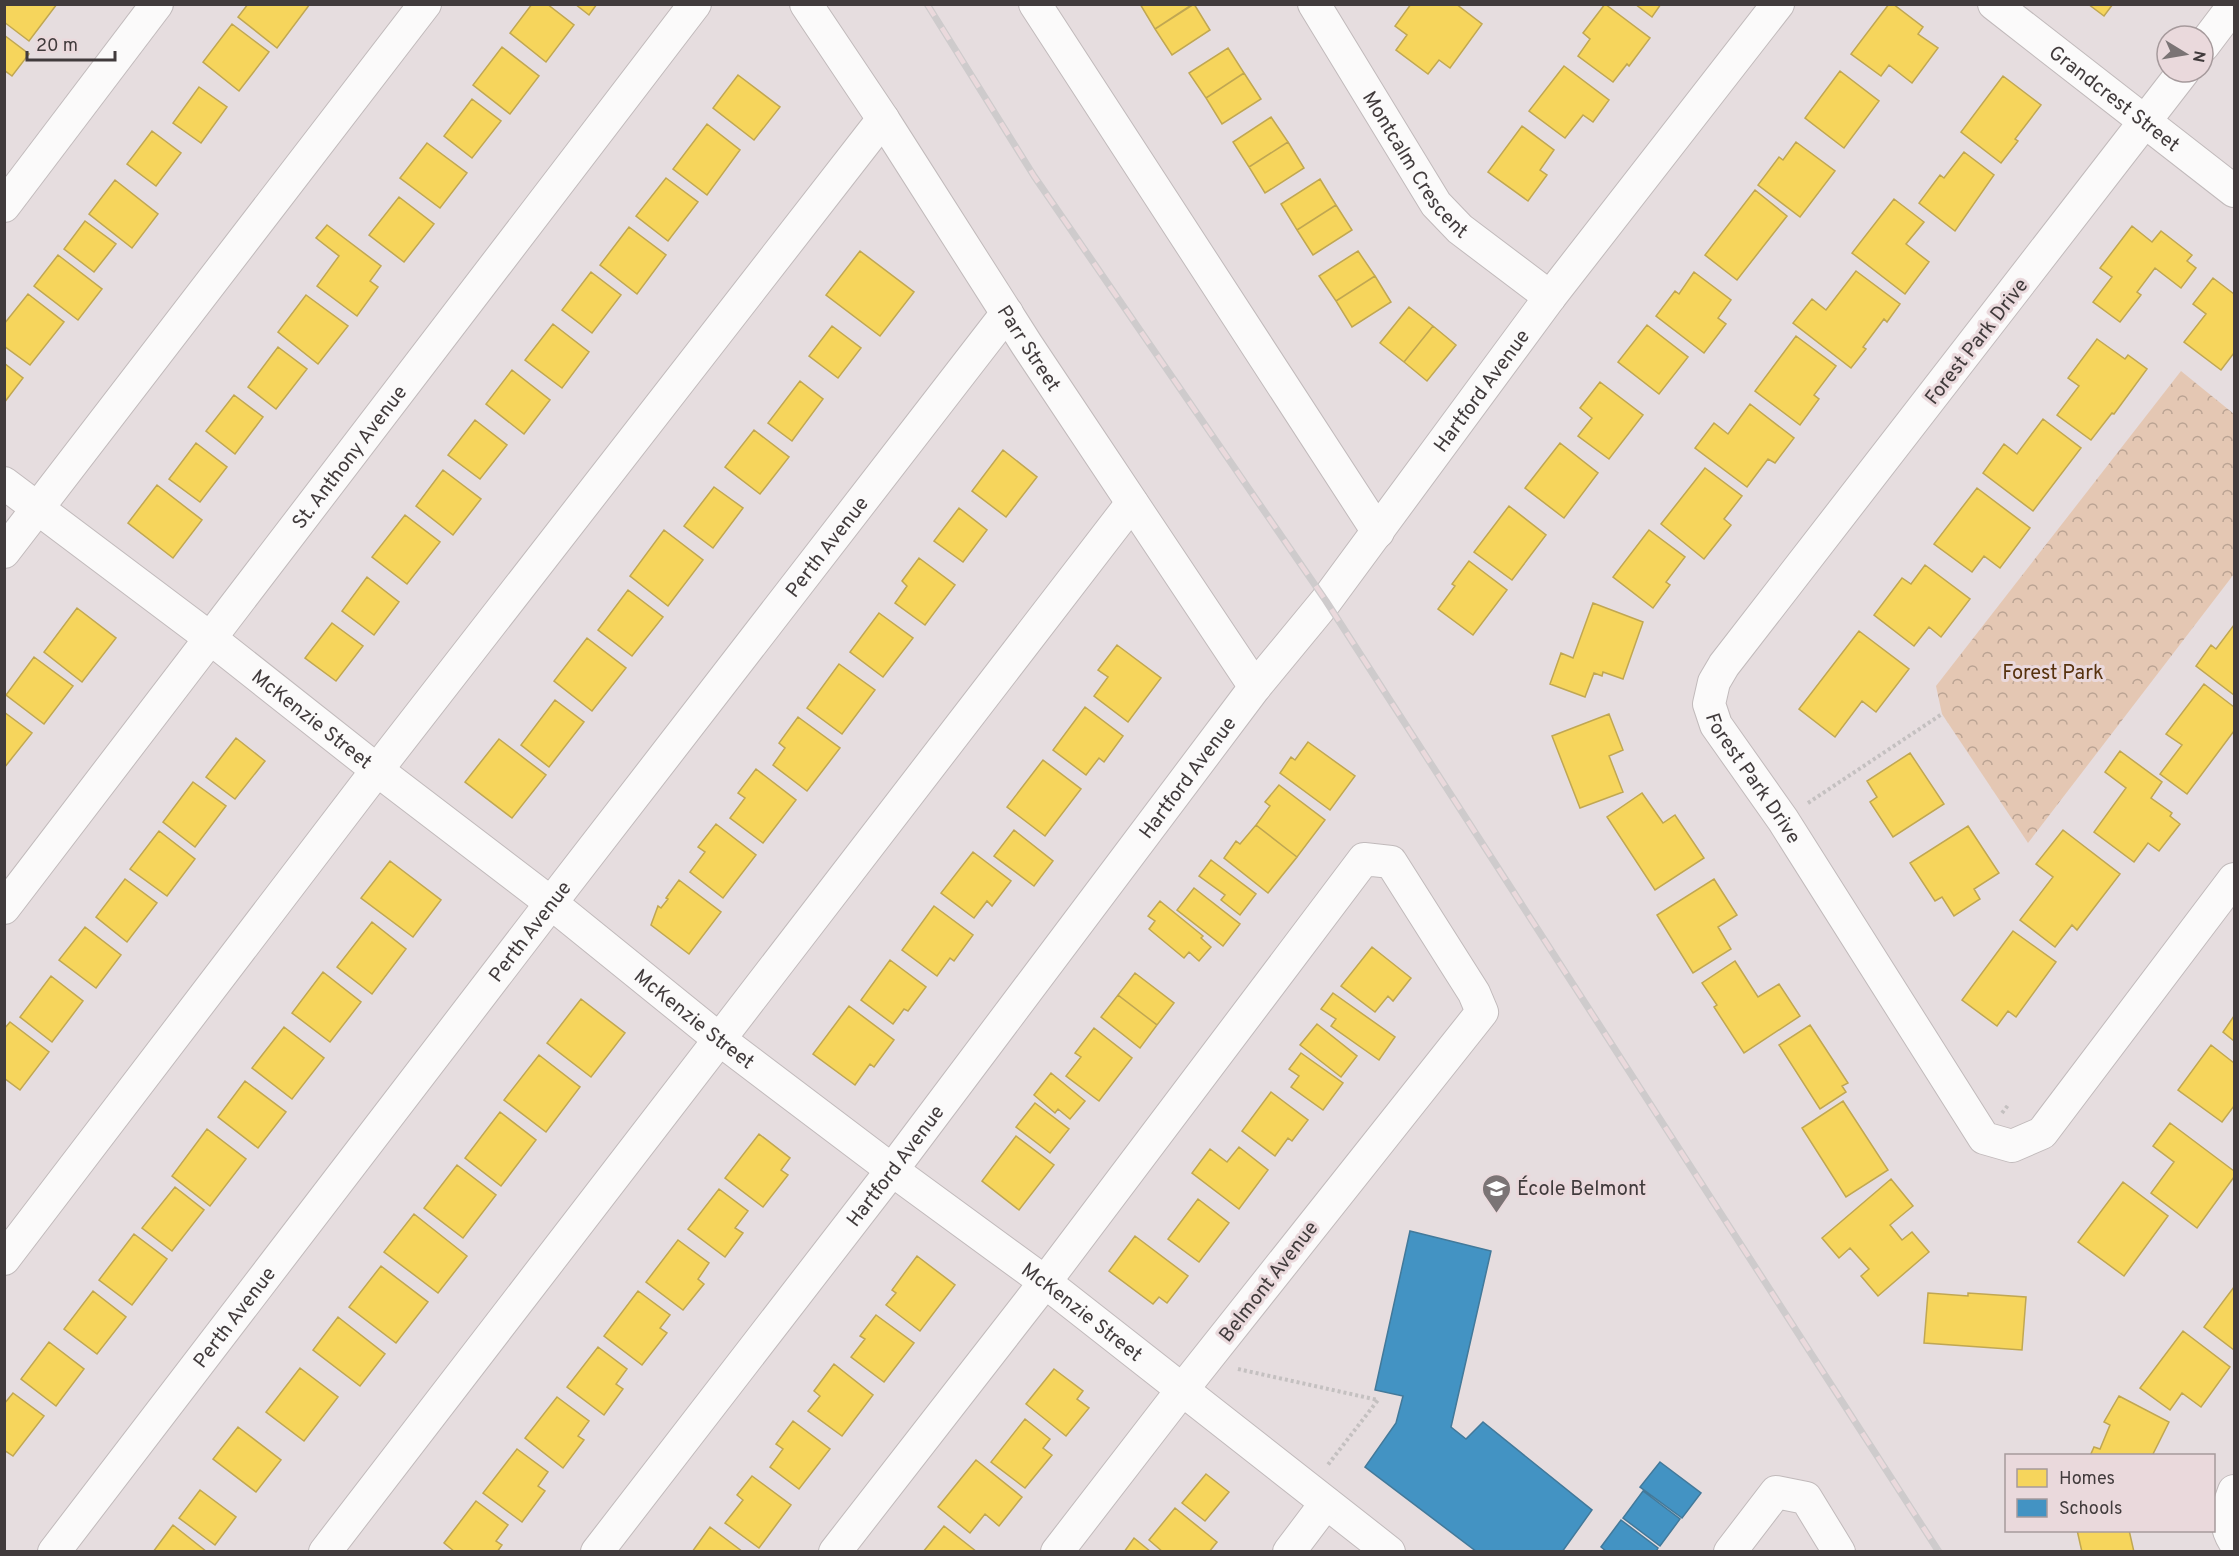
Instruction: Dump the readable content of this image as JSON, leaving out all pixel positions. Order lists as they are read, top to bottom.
{
  "streets": {
    "street": [
      "Grandcrest Street",
      "Montcalm Crescent",
      "Forest Park Drive",
      "Parr Street",
      "Hartford Avenue",
      "St. Anthony Avenue",
      "Perth Avenue",
      "McKenzie Street",
      "Belmont Avenue"
    ]
  },
  "crossings": [
    ["Grandcrest Street", "Forest Park Drive"],
    ["Montcalm Crescent", "Hartford Avenue"],
    ["Parr Street", "Hartford Avenue"],
    ["Parr Street", "Perth Avenue"],
    ["Hartford Avenue", "McKenzie Street"],
    ["St. Anthony Avenue", "McKenzie Street"],
    ["Perth Avenue", "McKenzie Street"],
    ["McKenzie Street", "Belmont Avenue"]
  ],
  "parks": ["Forest Park"],
  "places": {
    "school or university": ["École Belmont"]
  },
  "legend": ["Homes", "Schools"],
  "scale_bar": "20 m",
  "north": "right"
}
